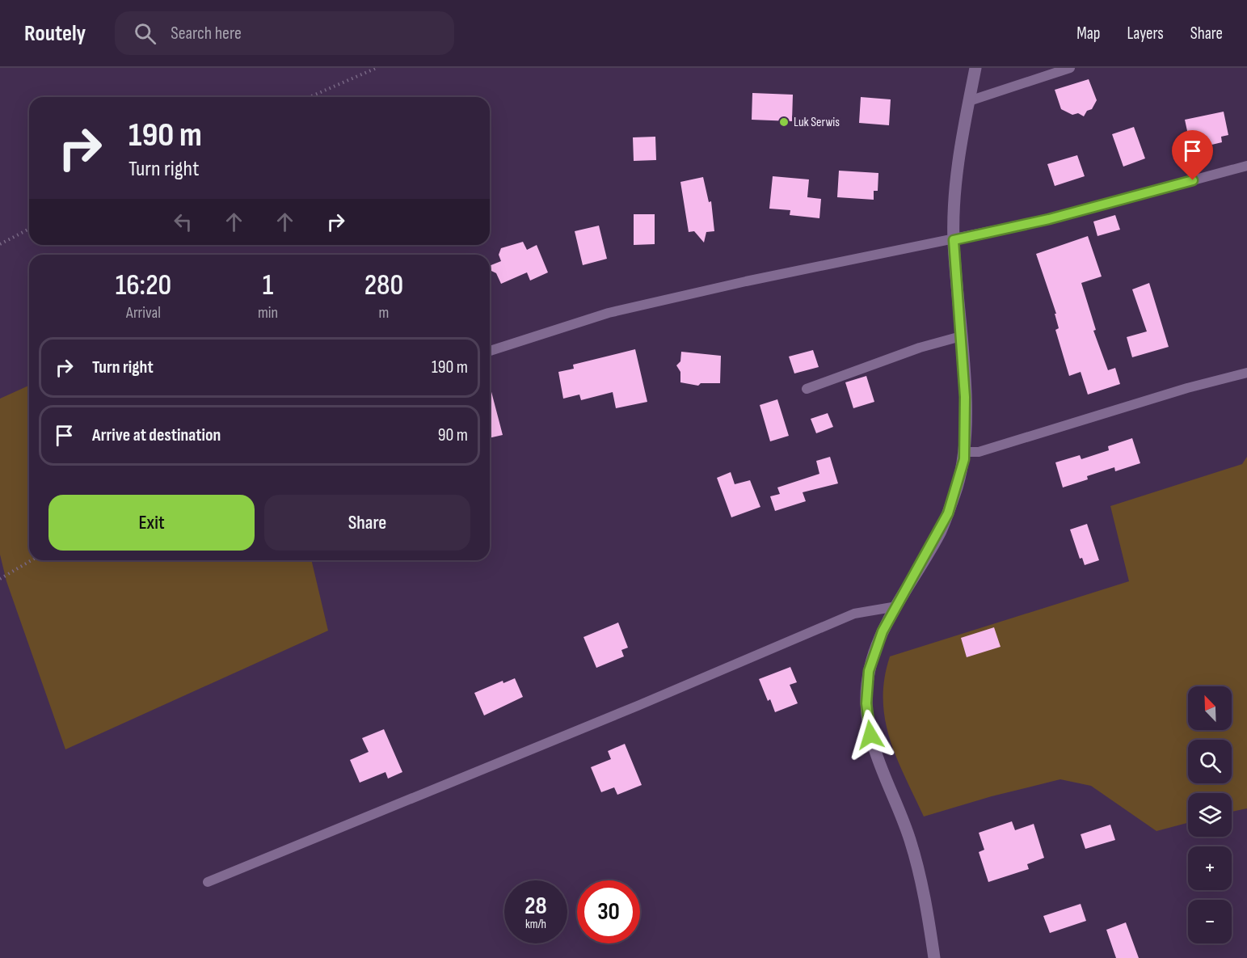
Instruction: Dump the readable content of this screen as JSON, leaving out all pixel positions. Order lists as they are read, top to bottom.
{
  "places": ["Luk Serwis"],
  "north": "top left",
  "page": {
    "header": "Routely",
    "search": "Search here",
    "nav": ["Map", "Layers", "Share"],
    "turn": ["190 m", "Turn right"],
    "eta": [
      "16:20",
      "Arrival",
      "1",
      "min",
      "280",
      "m"
    ],
    "list": [
      {
        "name": "Turn right",
        "value": "190 m"
      },
      {
        "name": "Arrive at destination",
        "value": "90 m"
      }
    ],
    "buttons": ["Exit", "Share"],
    "map_buttons": ["+", "−"],
    "speed": "28 km/h",
    "limit": "30"
  }
}
